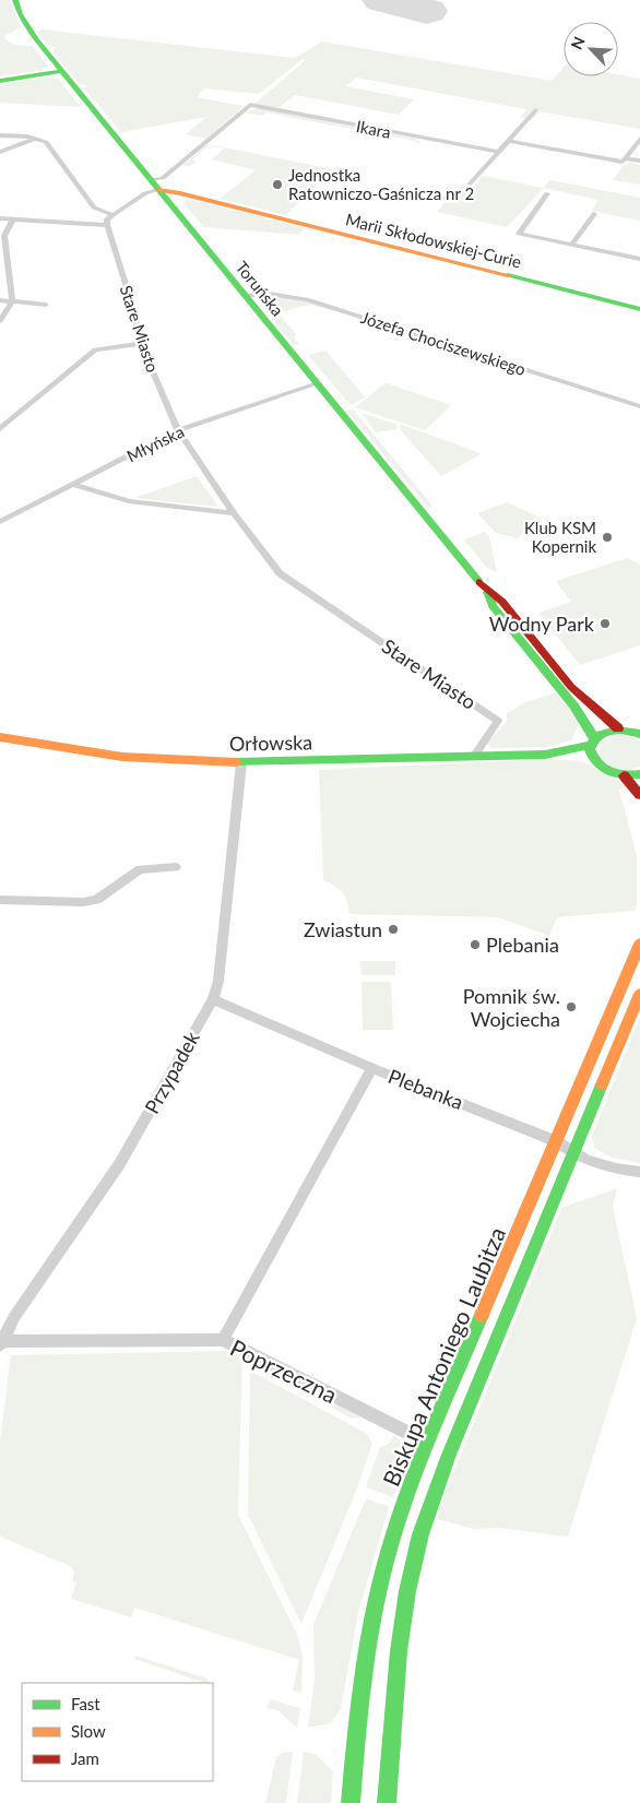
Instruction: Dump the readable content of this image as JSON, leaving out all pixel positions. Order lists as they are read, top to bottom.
{
  "streets": {
    "main road": [
      "Marii Skłodowskiej-Curie",
      "Toruńska",
      "Orłowska",
      "Biskupa Antoniego Laubitza"
    ],
    "street": [
      "Ikara",
      "Stare Miasto",
      "Józefa Chociszewskiego",
      "Młyńska",
      "Przypadek",
      "Plebanka",
      "Poprzeczna"
    ]
  },
  "crossings": [
    ["Ikara", "Marii Skłodowskiej-Curie"],
    ["Ikara", "Toruńska"],
    ["Marii Skłodowskiej-Curie", "Toruńska"],
    ["Toruńska", "Józefa Chociszewskiego"],
    ["Toruńska", "Młyńska"],
    ["Toruńska", "Orłowska"],
    ["Stare Miasto", "Młyńska"],
    ["Stare Miasto", "Orłowska"],
    ["Orłowska", "Przypadek"],
    ["Przypadek", "Plebanka"],
    ["Przypadek", "Poprzeczna"],
    ["Plebanka", "Biskupa Antoniego Laubitza"],
    ["Biskupa Antoniego Laubitza", "Poprzeczna"]
  ],
  "places": [
    "Jednostka Ratowniczo-Gaśnicza nr 2",
    "Klub KSM Kopernik",
    "Wodny Park",
    "Zwiastun",
    "Plebania",
    "Pomnik św. Wojciecha"
  ],
  "legend": ["Fast", "Slow", "Jam"],
  "north": "top left"
}
